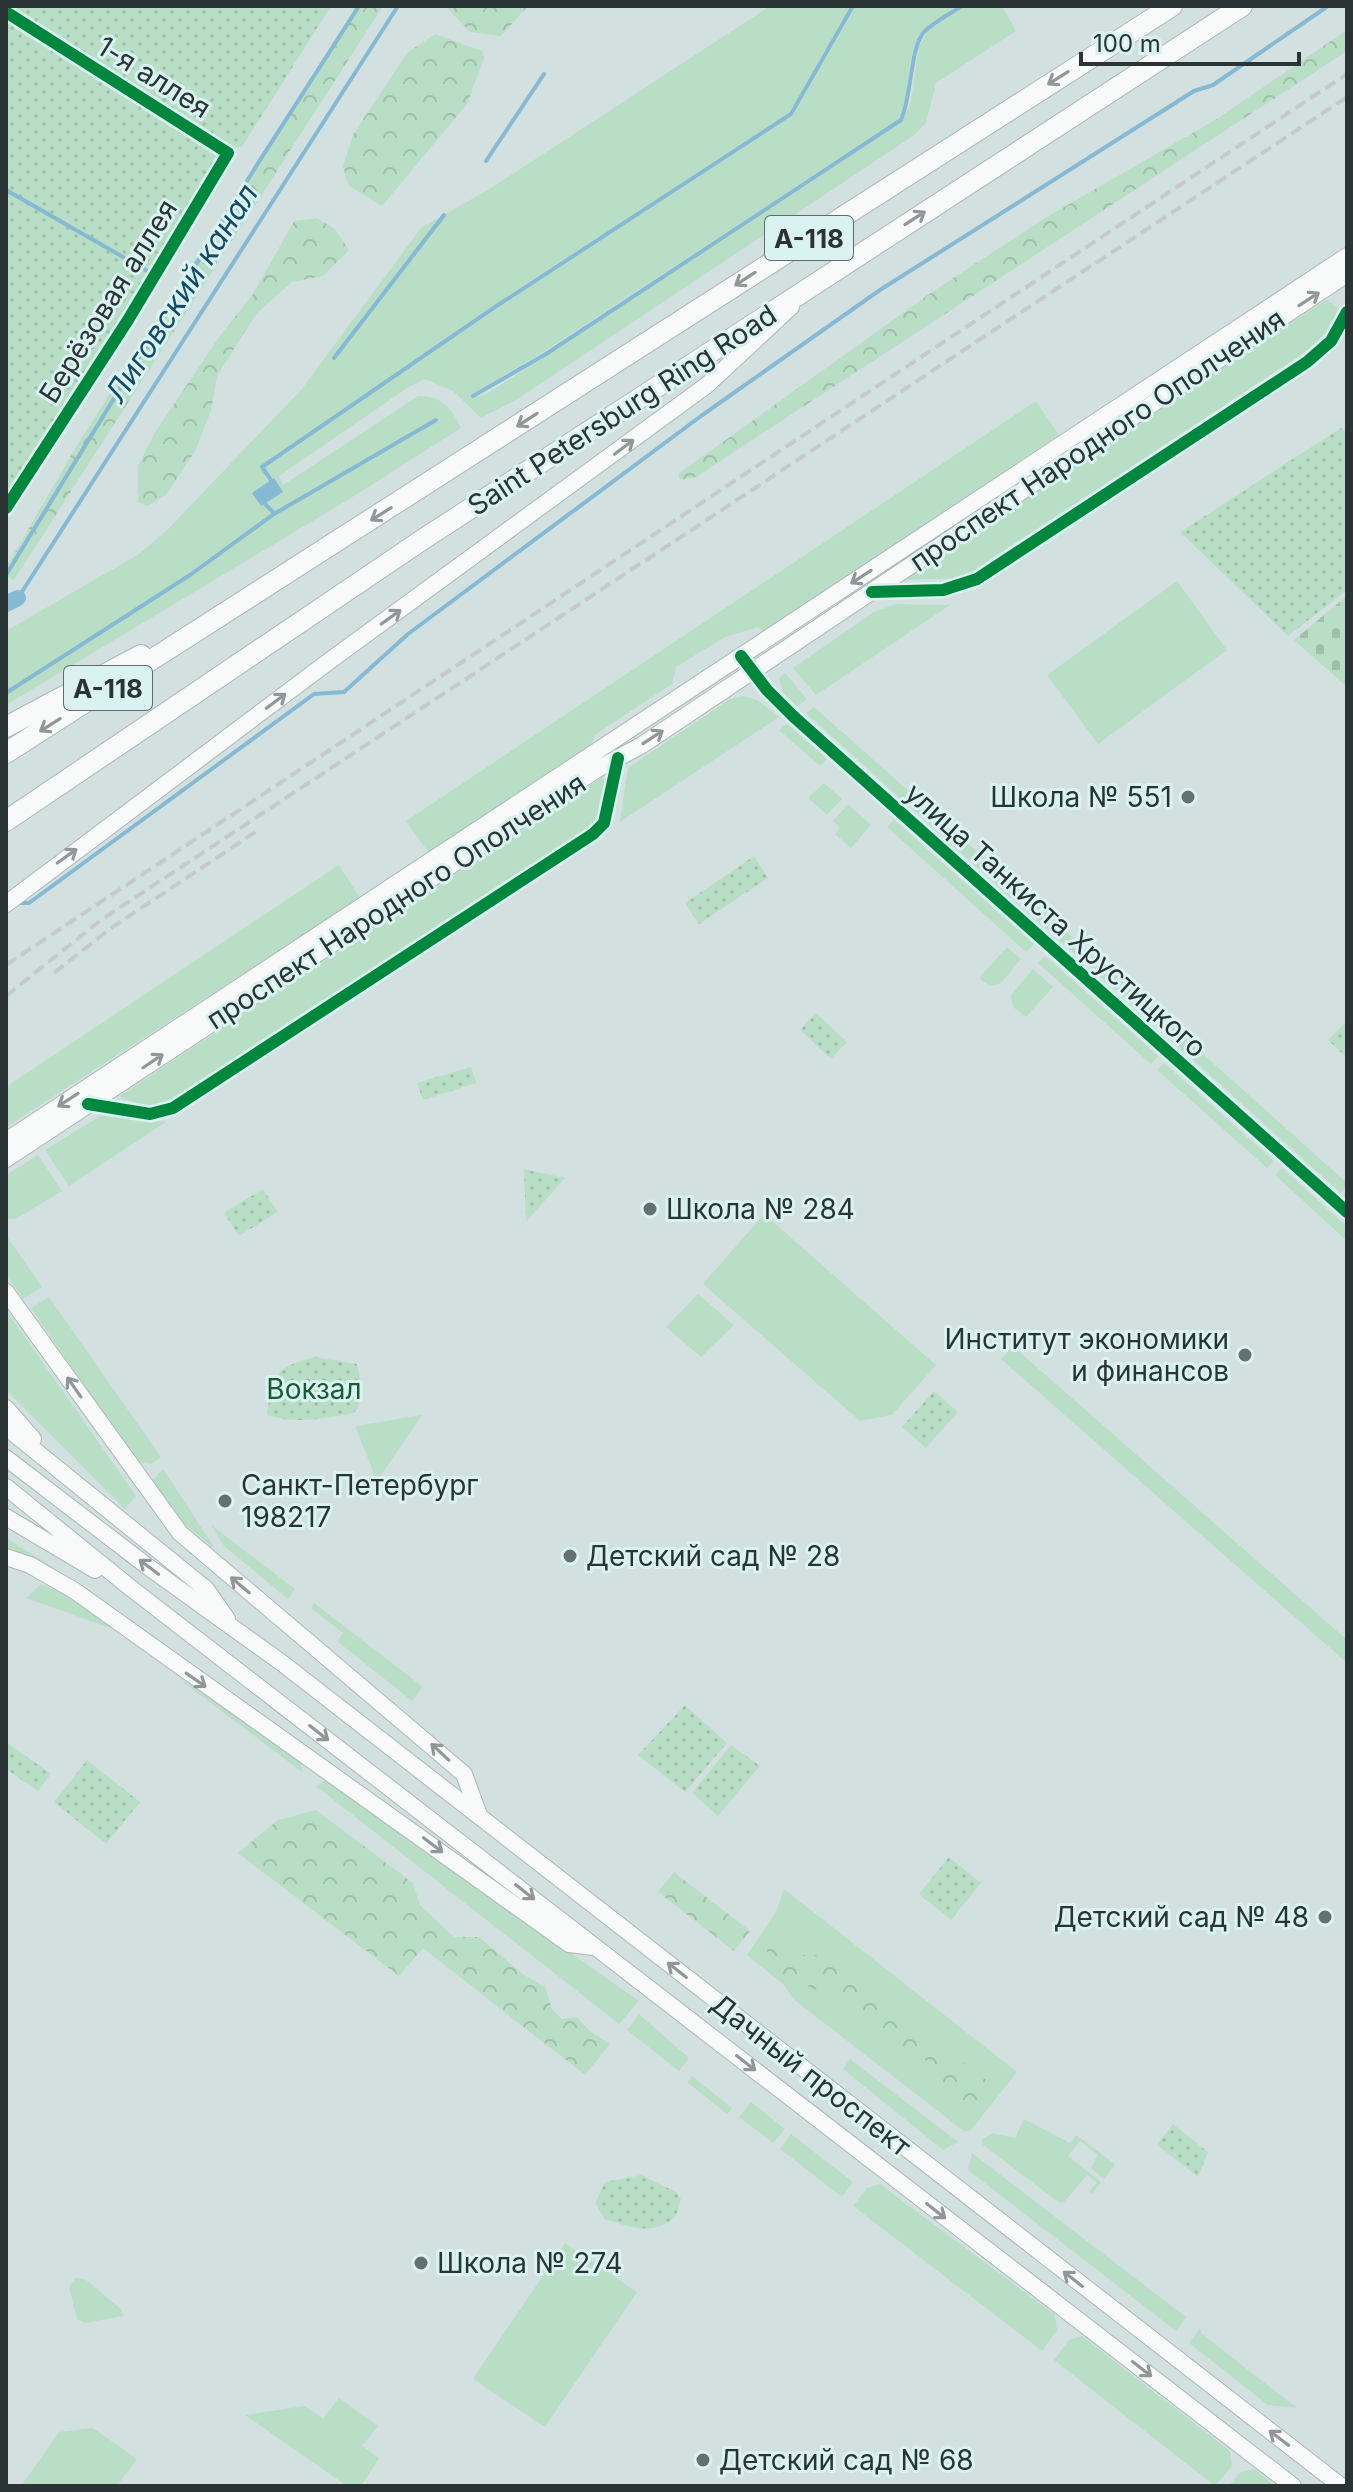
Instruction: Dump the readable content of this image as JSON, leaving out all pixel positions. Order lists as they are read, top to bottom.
{
  "streets": {
    "highway": ["А-118", "Saint Petersburg Ring Road"],
    "main road": ["проспект Народного Ополчения", "Дачный проспект"],
    "street": ["1-я аллея", "Берёзовая аллея", "улица Танкиста Хрустицкого"]
  },
  "crossings": [
    ["1-я аллея", "Берёзовая аллея"],
    ["проспект Народного Ополчения", "улица Танкиста Хрустицкого"]
  ],
  "water": ["Лиговский канал"],
  "parks": ["Вокзал"],
  "places": [
    "Школа № 551",
    "Школа № 284",
    "Институт экономики и финансов",
    "Санкт-Петербург 198217",
    "Детский сад № 28",
    "Детский сад № 48",
    "Школа № 274",
    "Детский сад № 68"
  ],
  "scale_bar": "100 m"
}
